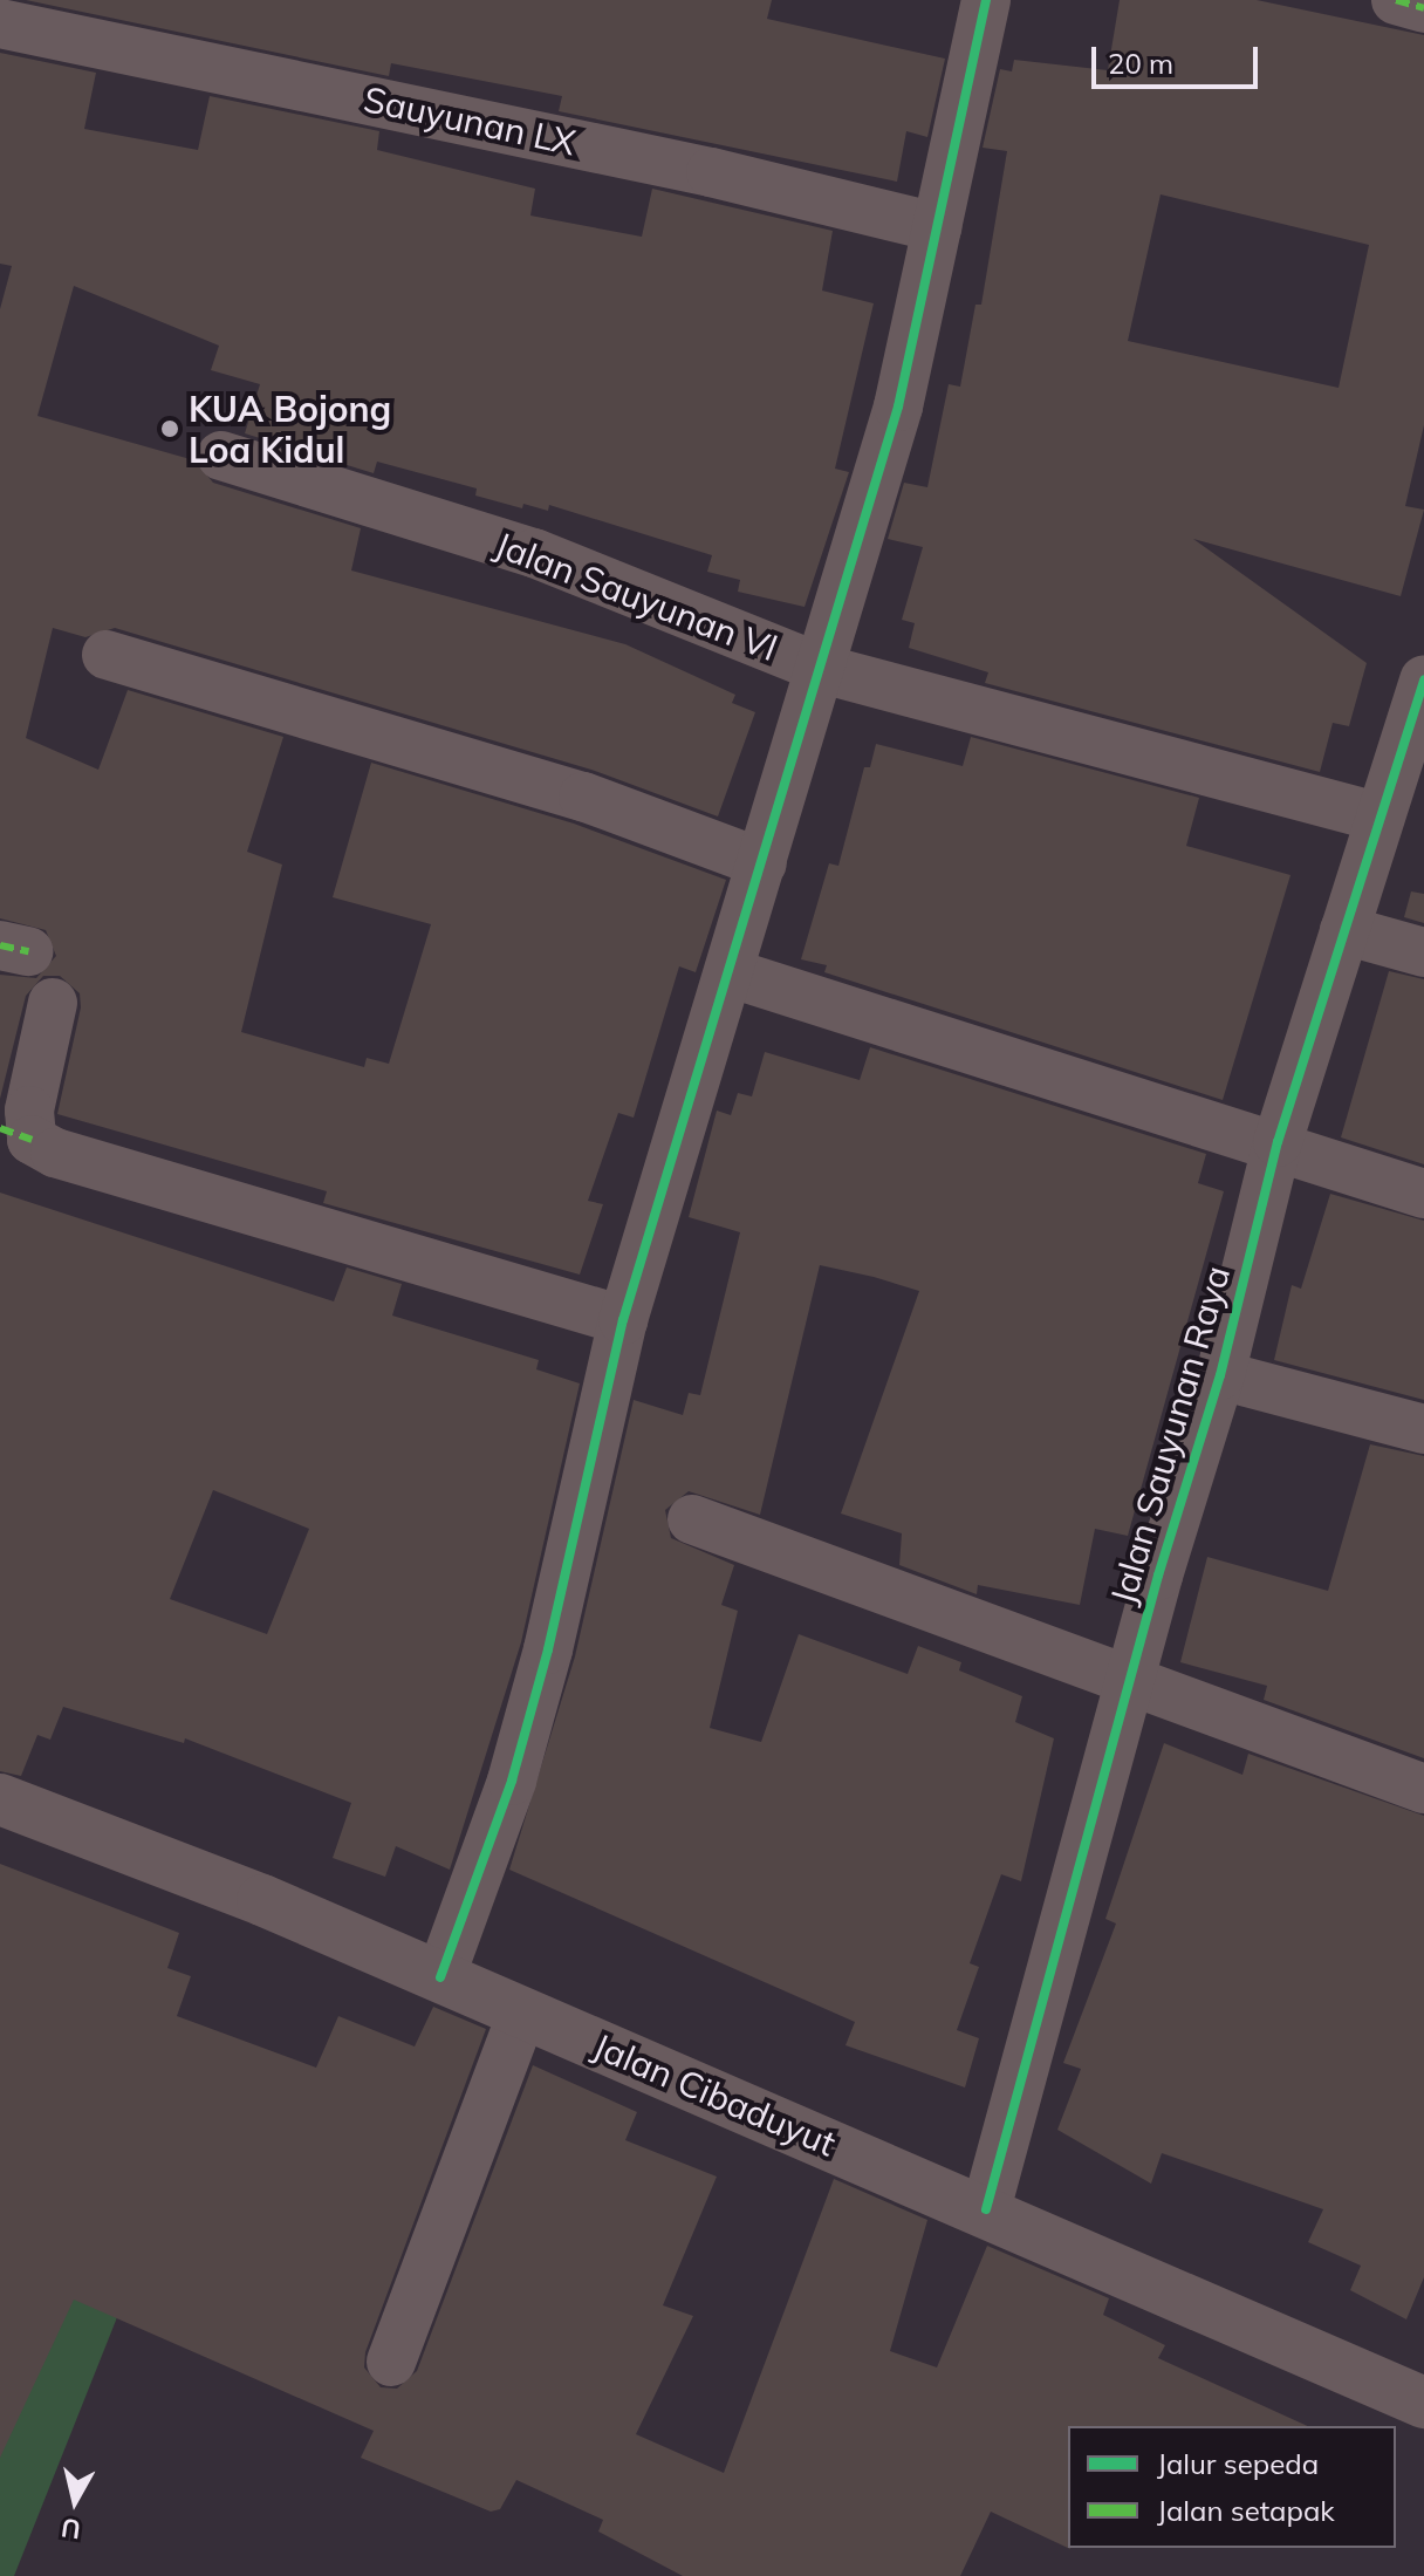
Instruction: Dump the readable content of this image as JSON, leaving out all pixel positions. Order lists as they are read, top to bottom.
{
  "streets": {
    "street": [
      "Sauyunan LX",
      "Jalan Sauyunan Vl",
      "Jalan Sauyunan Raya",
      "Jalan Cibaduyut"
    ]
  },
  "crossings": [
    ["Jalan Sauyunan Vl", "Jalan Sauyunan Raya"],
    ["Jalan Sauyunan Raya", "Jalan Cibaduyut"]
  ],
  "places": ["KUA Bojong Loa Kidul"],
  "legend": ["Jalur sepeda", "Jalan setapak"],
  "scale_bar": "20 m",
  "north": "bottom"
}
